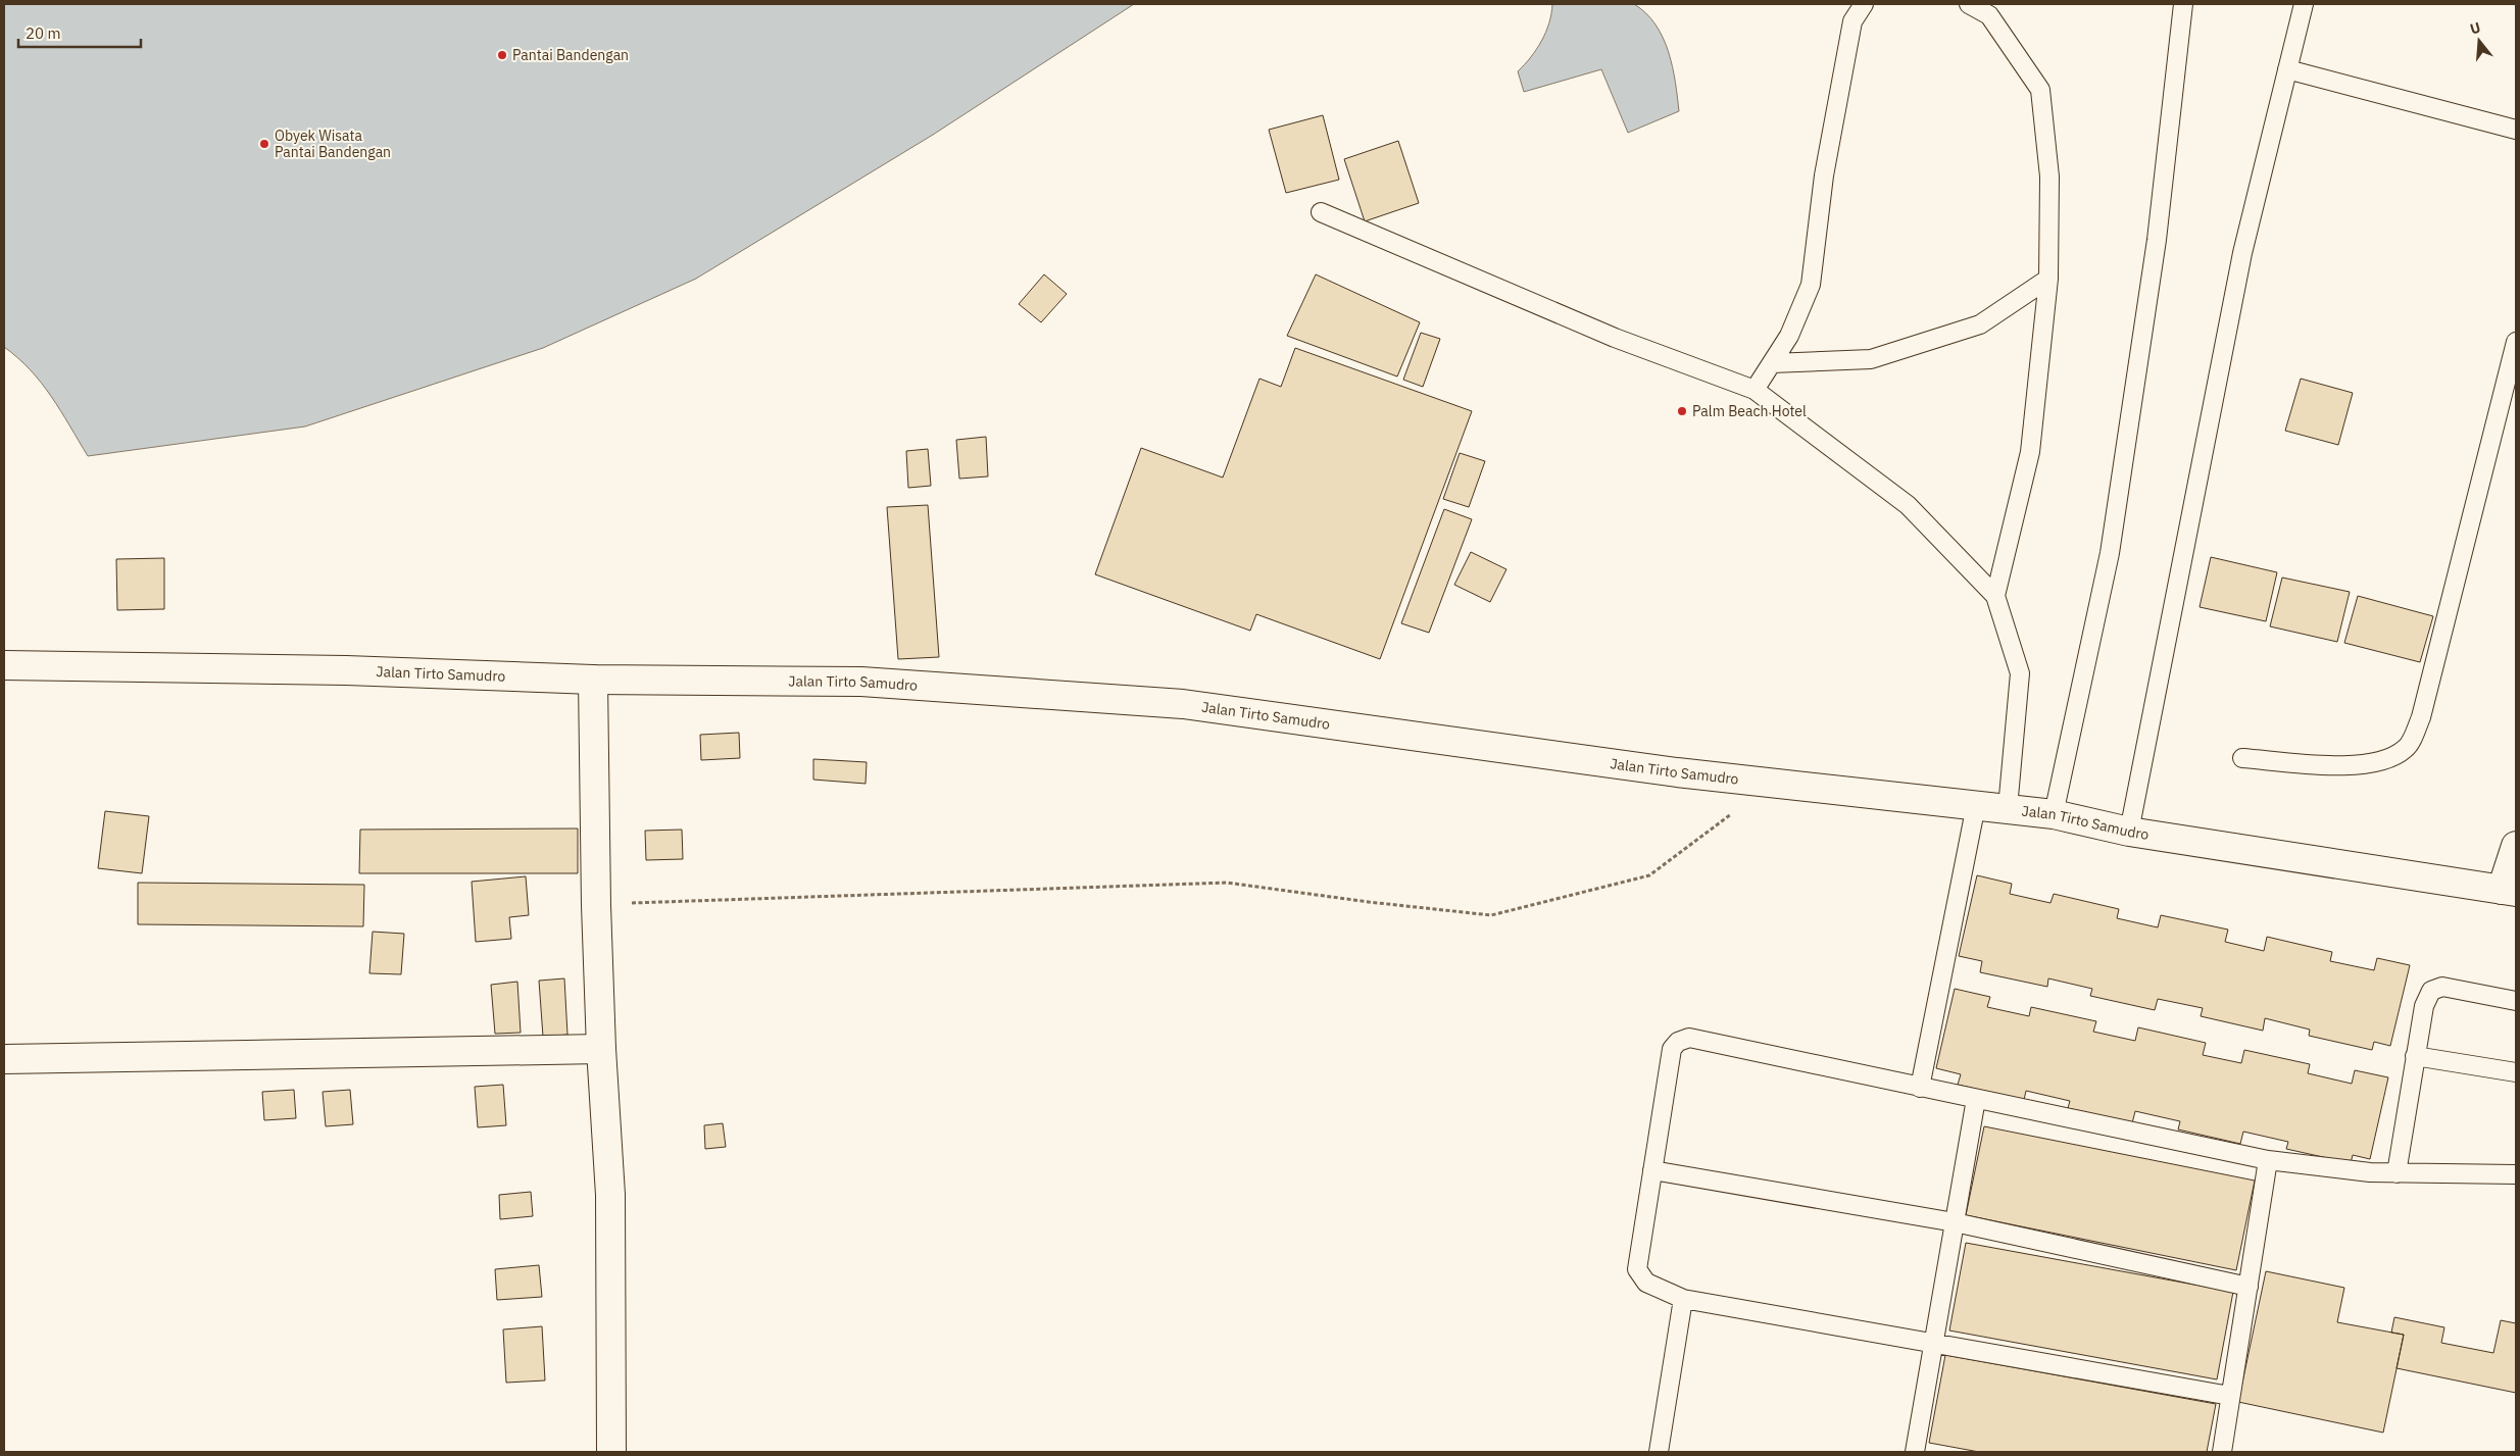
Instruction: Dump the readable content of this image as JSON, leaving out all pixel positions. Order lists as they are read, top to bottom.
{
  "streets": {
    "street": ["Jalan Tirto Samudro"]
  },
  "places": ["Pantai Bandengan", "Obyek Wisata Pantai Bandengan", "Palm Beach Hotel"],
  "scale_bar": "20 m",
  "north": "top"
}
